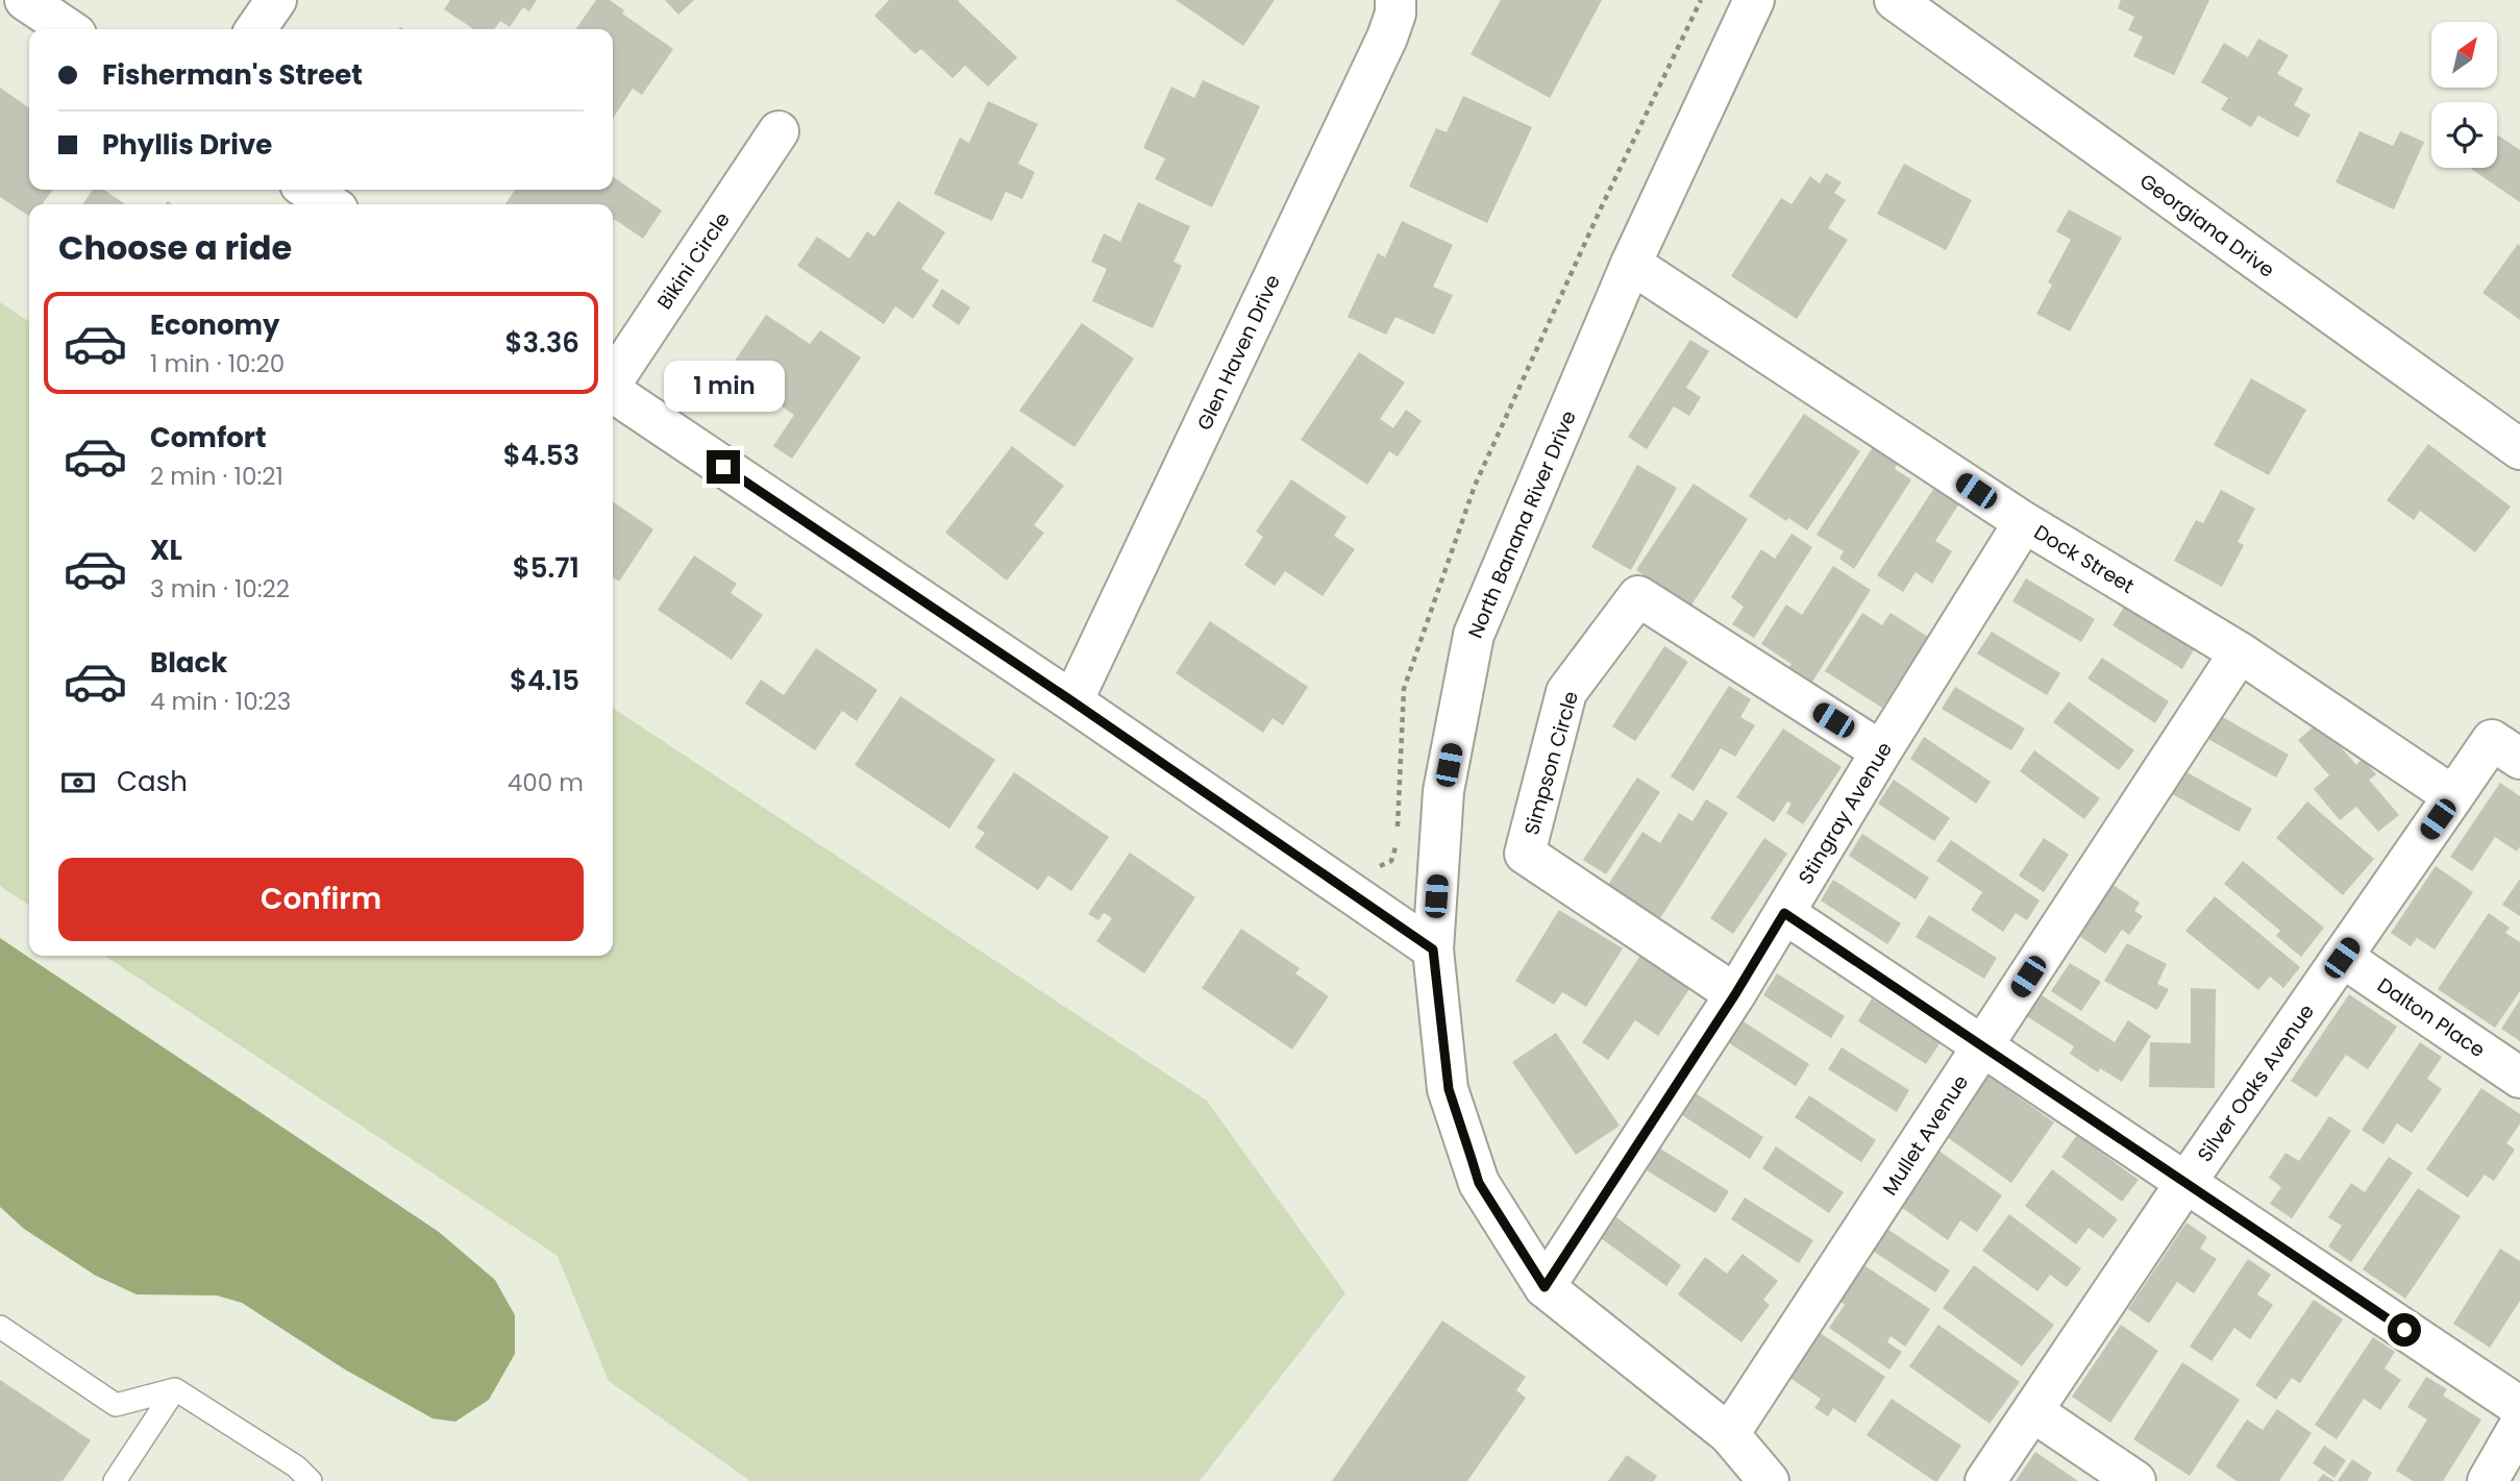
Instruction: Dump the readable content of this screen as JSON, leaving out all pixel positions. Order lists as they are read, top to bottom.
{
  "streets": {
    "street": [
      "Georgiana Drive",
      "Bikini Circle",
      "Glen Haven Drive",
      "North Banana River Drive",
      "Dock Street",
      "Simpson Circle",
      "Stingray Avenue",
      "Dalton Place",
      "Silver Oaks Avenue",
      "Mullet Avenue"
    ]
  },
  "crossings": [
    ["North Banana River Drive", "Dock Street"],
    ["North Banana River Drive", "Stingray Avenue"],
    ["North Banana River Drive", "Mullet Avenue"],
    ["Dock Street", "Stingray Avenue"],
    ["Dock Street", "Silver Oaks Avenue"],
    ["Dock Street", "Mullet Avenue"],
    ["Simpson Circle", "Stingray Avenue"],
    ["Dalton Place", "Silver Oaks Avenue"]
  ],
  "north": "top right",
  "page": {
    "banner": ["Fisherman's Street", "Phyllis Drive"],
    "heading": "Choose a ride",
    "list": [
      {
        "name": "Economy",
        "note": "1 min · 10:20",
        "value": "$3.36"
      },
      {
        "name": "Comfort",
        "note": "2 min · 10:21",
        "value": "$4.53"
      },
      {
        "name": "XL",
        "note": "3 min · 10:22",
        "value": "$5.71"
      },
      {
        "name": "Black",
        "note": "4 min · 10:23",
        "value": "$4.15"
      }
    ],
    "bubble": "1 min",
    "pay": ["Cash", "400 m"],
    "buttons": "Confirm"
  }
}
